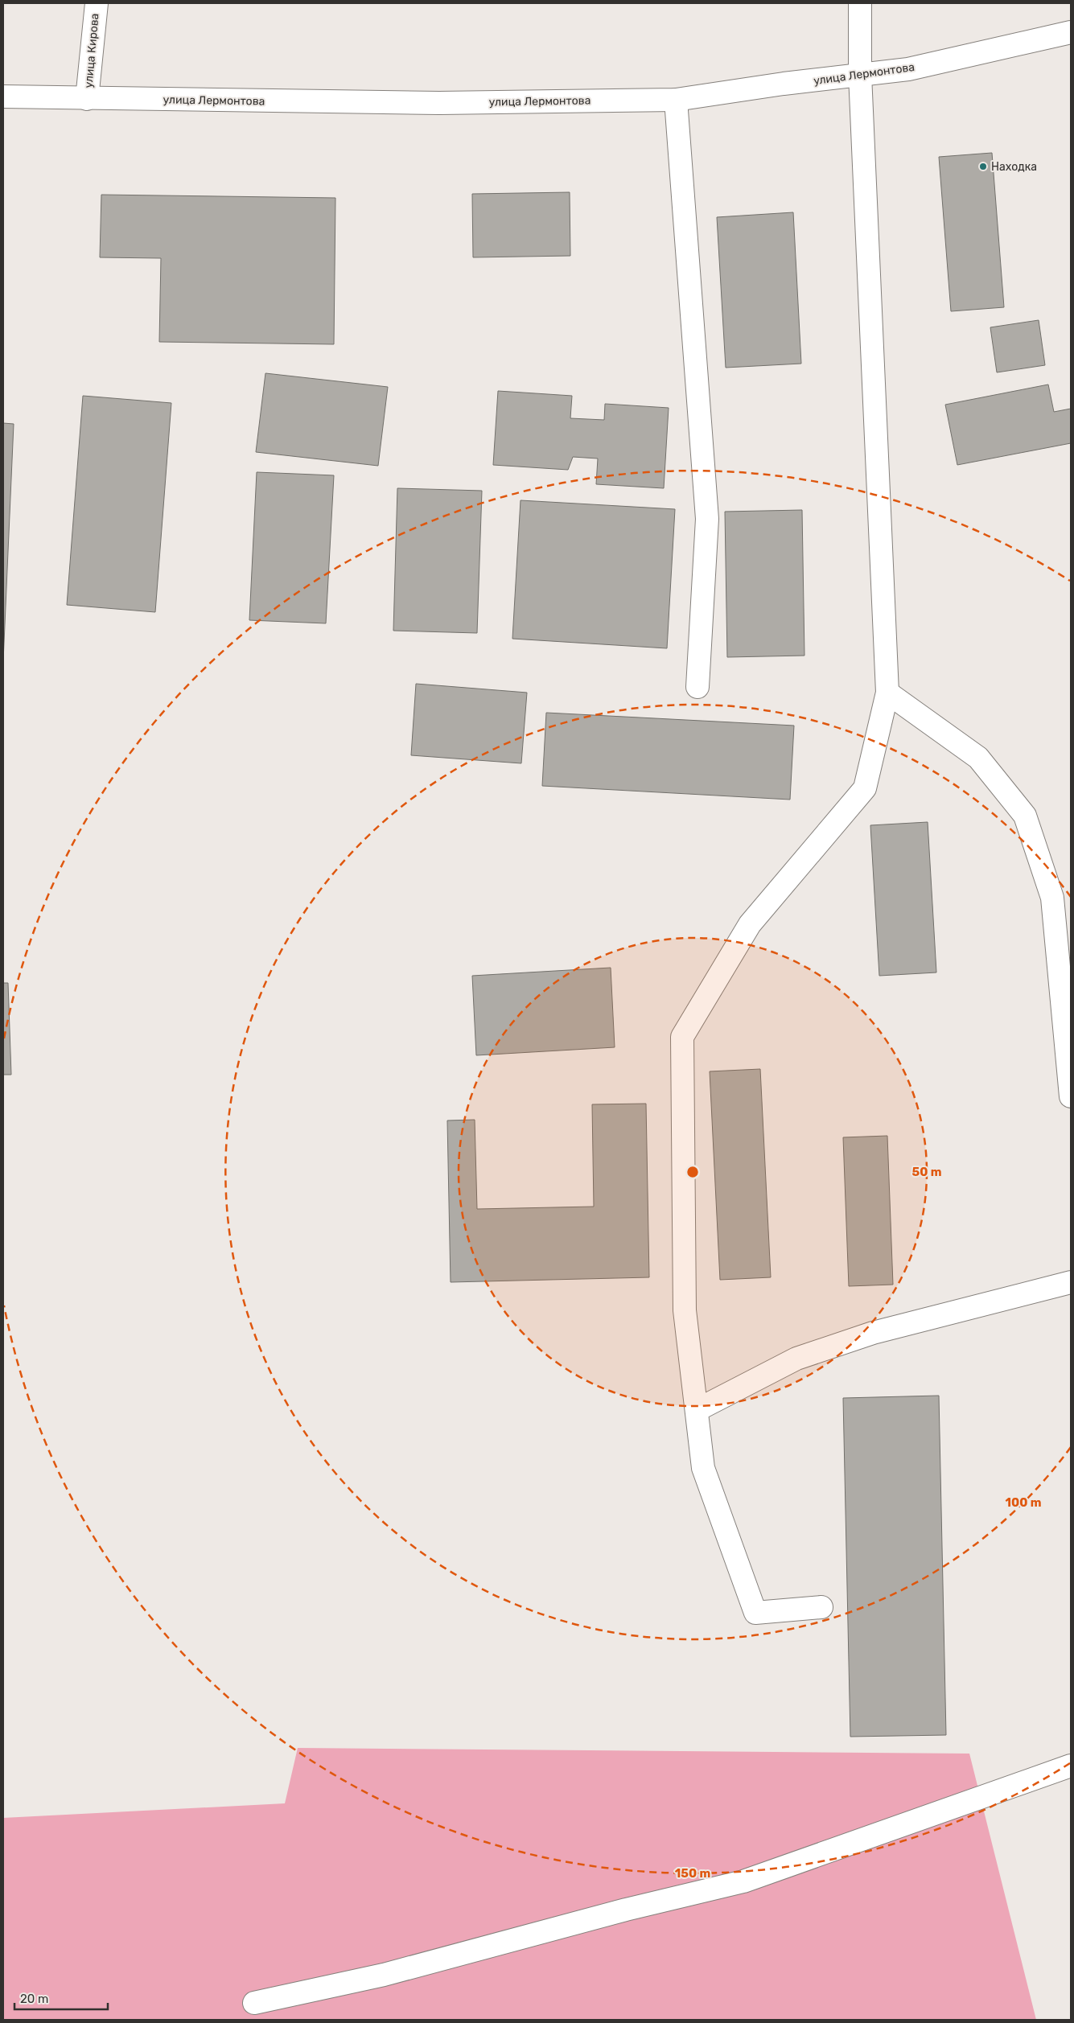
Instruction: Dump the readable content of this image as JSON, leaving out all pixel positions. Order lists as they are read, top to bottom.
{
  "streets": {
    "main road": ["улица Кирова", "улица Лермонтова"]
  },
  "crossings": [
    ["улица Кирова", "улица Лермонтова"]
  ],
  "places": ["Находка"],
  "scale_bar": "20 m",
  "rings": ["50 m", "100 m", "150 m"]
}
